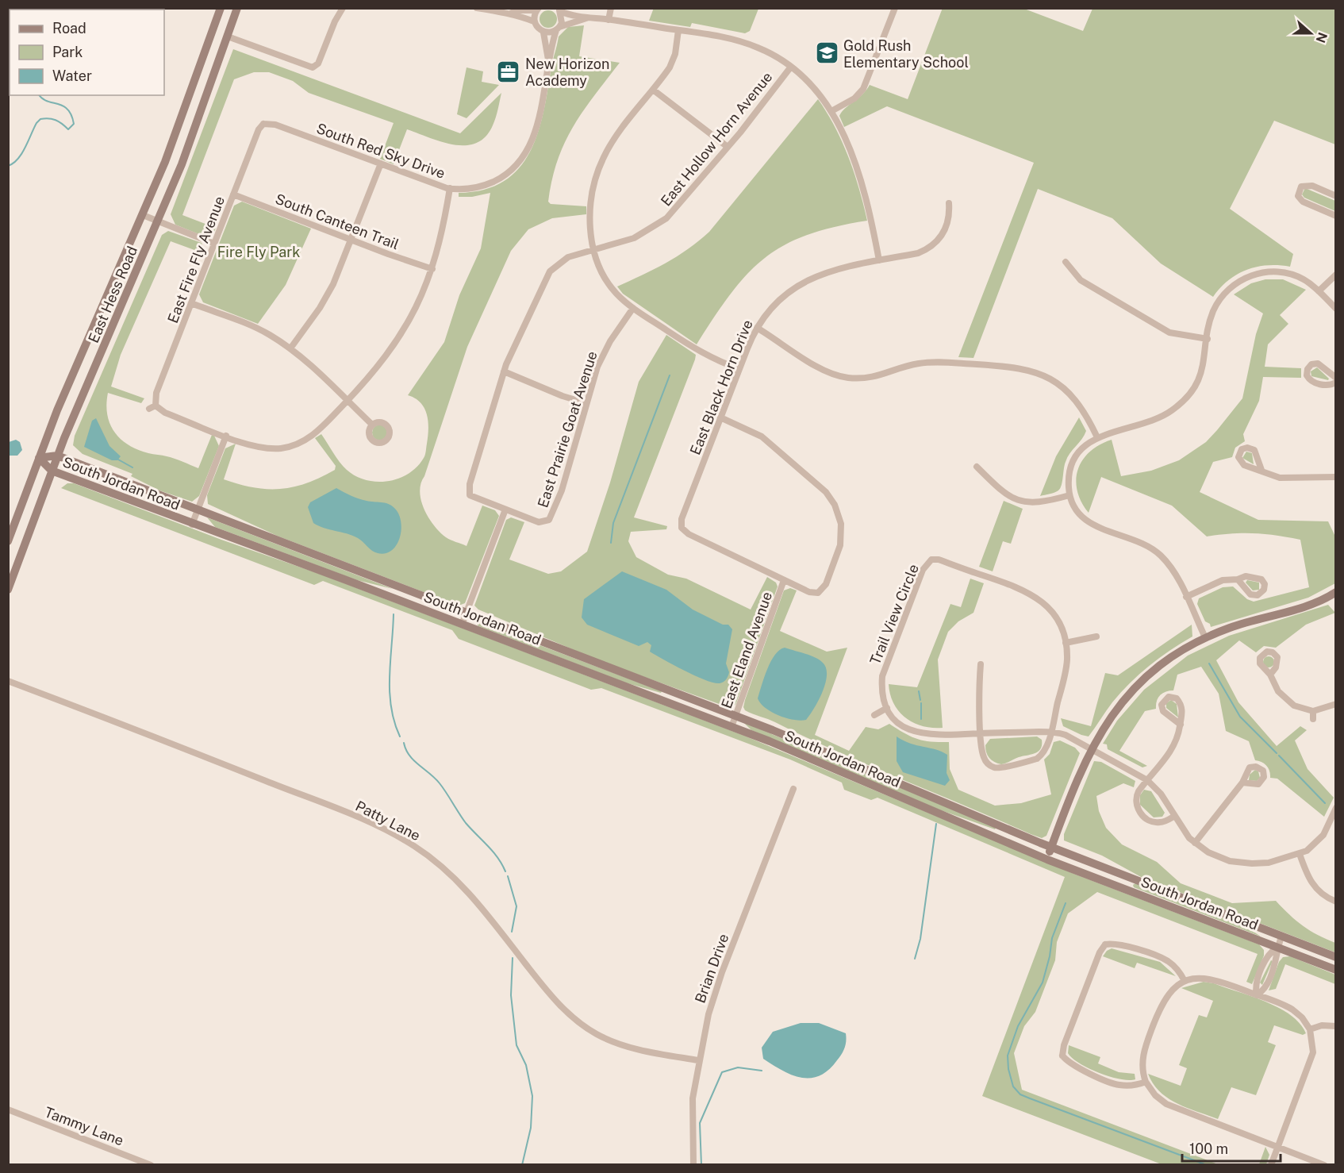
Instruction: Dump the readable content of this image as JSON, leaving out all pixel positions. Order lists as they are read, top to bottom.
{
  "streets": {
    "main road": ["East Hess Road", "South Jordan Road"],
    "street": [
      "East Hollow Horn Avenue",
      "South Red Sky Drive",
      "South Canteen Trail",
      "East Fire Fly Avenue",
      "East Black Horn Drive",
      "East Prairie Goat Avenue",
      "Trail View Circle",
      "East Eland Avenue",
      "Patty Lane",
      "Brian Drive",
      "Tammy Lane"
    ]
  },
  "crossings": [
    ["East Hollow Horn Avenue", "East Prairie Goat Avenue"],
    ["South Red Sky Drive", "East Fire Fly Avenue"],
    ["South Canteen Trail", "East Fire Fly Avenue"],
    ["East Hess Road", "South Jordan Road"],
    ["East Black Horn Drive", "East Eland Avenue"],
    ["South Jordan Road", "East Eland Avenue"],
    ["Patty Lane", "Brian Drive"]
  ],
  "parks": ["Fire Fly Park"],
  "places": {
    "school or university": ["Gold Rush Elementary School"],
    "office": ["New Horizon Academy"]
  },
  "legend": ["Road", "Park", "Water"],
  "scale_bar": "100 m",
  "north": "right"
}
